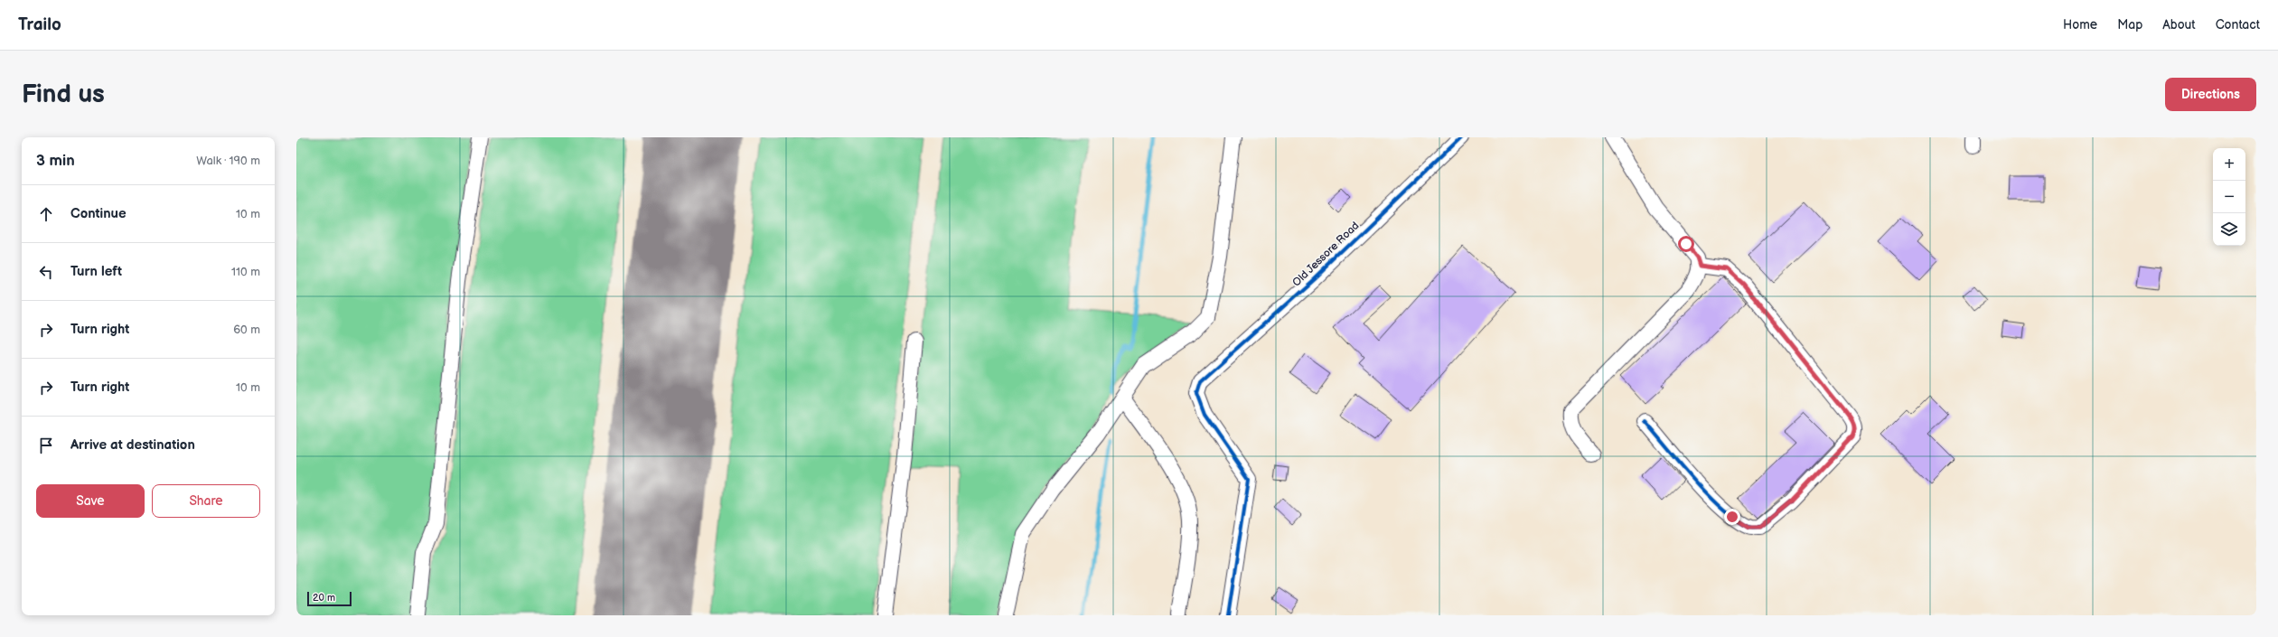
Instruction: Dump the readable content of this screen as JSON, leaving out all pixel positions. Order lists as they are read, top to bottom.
{
  "streets": {
    "street": ["Old Jessore Road"]
  },
  "scale_bar": "20 m",
  "page": {
    "header": "Trailo",
    "nav": [
      "Home",
      "Map",
      "About",
      "Contact"
    ],
    "buttons": [
      "Directions",
      ["Save", "Share"]
    ],
    "title": "Find us",
    "heading": ["3 min", "Walk · 190 m"],
    "map_buttons": ["+", "−"],
    "list": [
      ["Continue", "10 m"],
      ["Turn left", "110 m"],
      ["Turn right", "60 m"],
      ["Turn right", "10 m"],
      "Arrive at destination"
    ],
    "scale": "20 m"
  }
}
